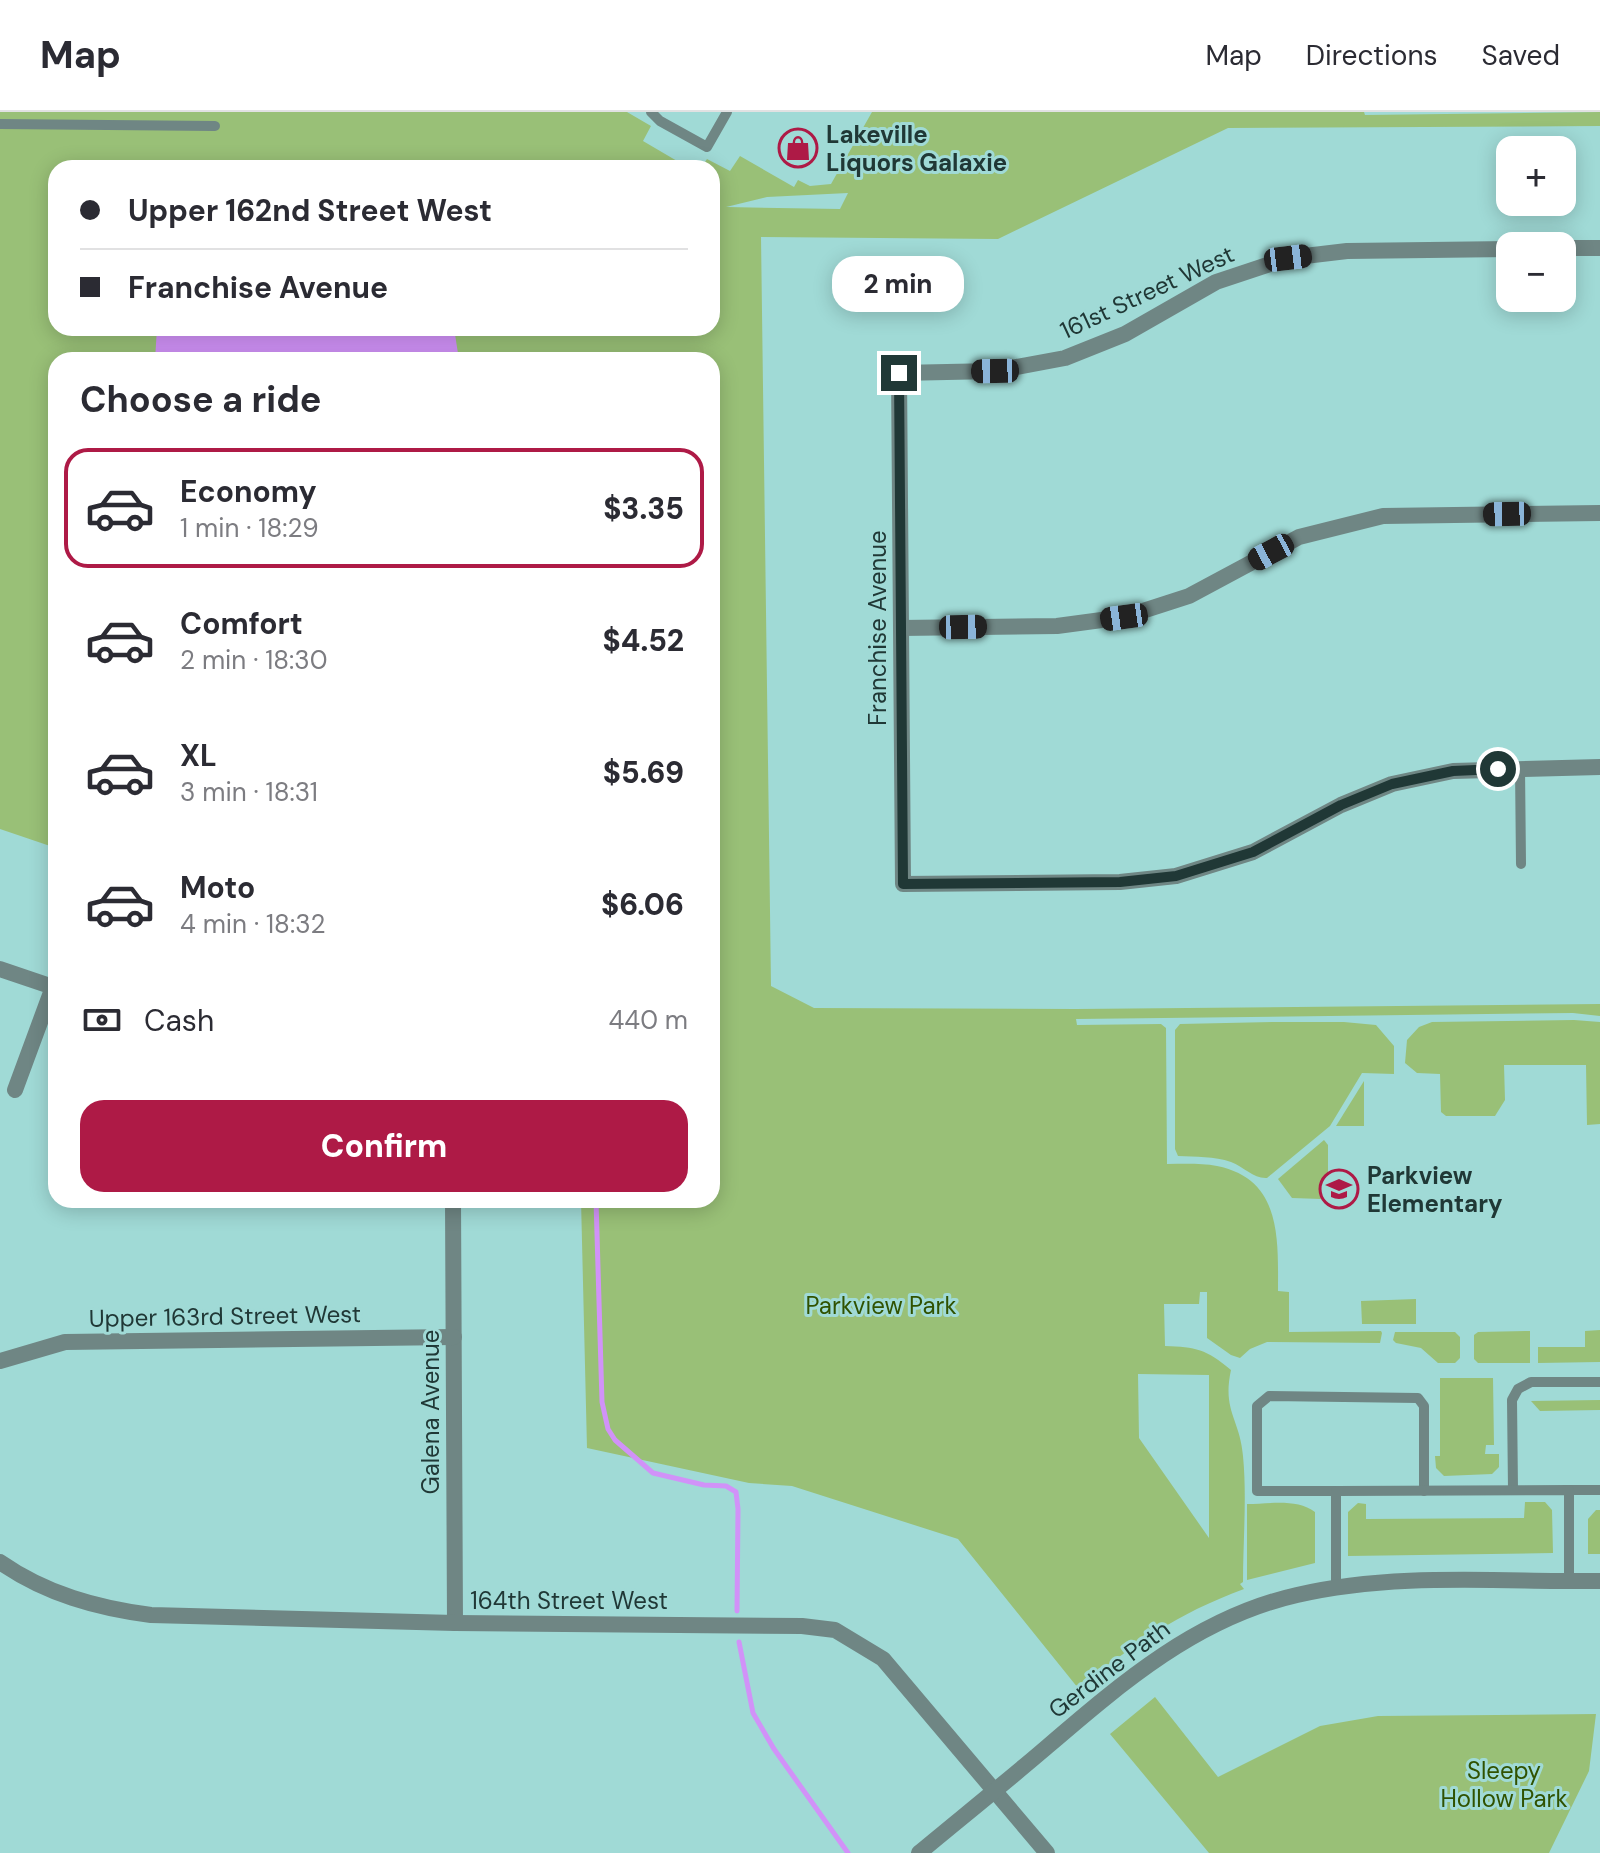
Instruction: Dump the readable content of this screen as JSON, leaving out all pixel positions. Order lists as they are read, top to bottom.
{
  "streets": {
    "street": [
      "161st Street West",
      "Franchise Avenue",
      "Upper 163rd Street West",
      "Galena Avenue",
      "164th Street West",
      "Gerdine Path"
    ]
  },
  "crossings": [
    ["161st Street West", "Franchise Avenue"],
    ["Upper 163rd Street West", "Galena Avenue"],
    ["Galena Avenue", "164th Street West"],
    ["164th Street West", "Gerdine Path"]
  ],
  "parks": ["Parkview Park", "Sleepy Hollow Park"],
  "places": {
    "shop": ["Lakeville Liquors Galaxie"],
    "school or university": ["Parkview Elementary"]
  },
  "page": {
    "header": "Map",
    "nav": ["Map", "Directions", "Saved"],
    "map_buttons": ["+", "−"],
    "banner": ["Upper 162nd Street West", "Franchise Avenue"],
    "bubble": "2 min",
    "heading": "Choose a ride",
    "list": [
      {
        "name": "Economy",
        "note": "1 min · 18:29",
        "value": "$3.35"
      },
      {
        "name": "Comfort",
        "note": "2 min · 18:30",
        "value": "$4.52"
      },
      {
        "name": "XL",
        "note": "3 min · 18:31",
        "value": "$5.69"
      },
      {
        "name": "Moto",
        "note": "4 min · 18:32",
        "value": "$6.06"
      }
    ],
    "pay": ["Cash", "440 m"],
    "buttons": "Confirm"
  }
}
